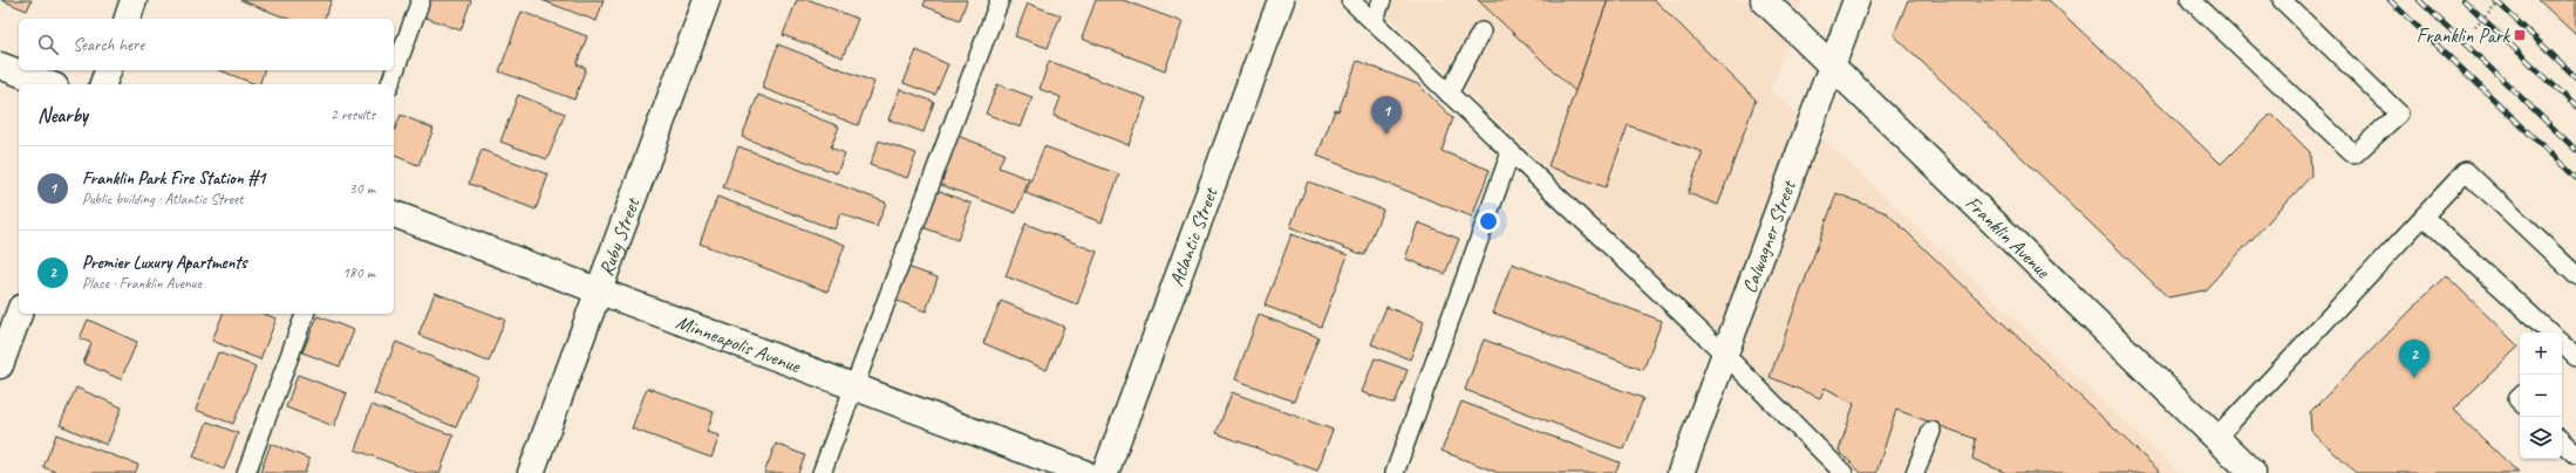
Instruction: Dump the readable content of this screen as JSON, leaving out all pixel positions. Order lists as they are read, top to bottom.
{
  "streets": {
    "street": [
      "Ruby Street",
      "Atlantic Street",
      "Calwagner Street",
      "Franklin Avenue",
      "Minneapolis Avenue"
    ]
  },
  "crossings": [
    ["Ruby Street", "Minneapolis Avenue"],
    ["Calwagner Street", "Franklin Avenue"]
  ],
  "places": {
    "transit": ["Franklin Park"]
  },
  "page": {
    "search": "Search here",
    "heading": ["Nearby", "2 results"],
    "pins": ["1", "2"],
    "list": [
      {
        "mark": "1",
        "name": "Franklin Park Fire Station #1",
        "note": "Public building · Atlantic Street",
        "value": "30 m"
      },
      {
        "mark": "2",
        "name": "Premier Luxury Apartments",
        "note": "Place · Franklin Avenue",
        "value": "180 m"
      }
    ],
    "map_buttons": ["+", "−"]
  }
}
